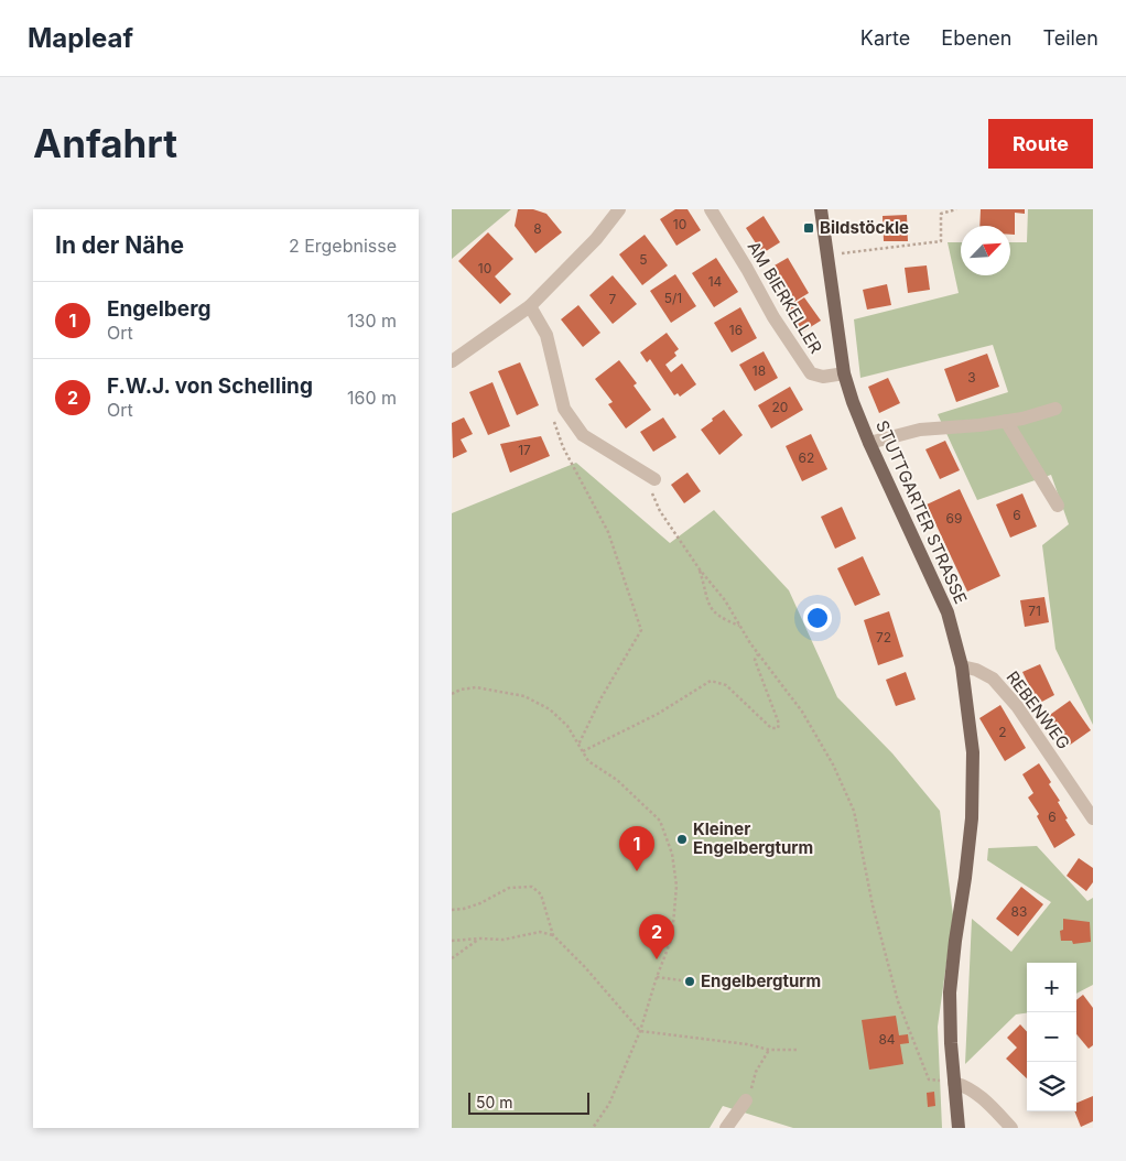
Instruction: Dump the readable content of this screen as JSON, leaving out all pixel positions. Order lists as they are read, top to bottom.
{
  "streets": {
    "main road": ["STUTTGARTER STRASSE"],
    "street": ["AM BIERKELLER", "REBENWEG"]
  },
  "crossings": [
    ["AM BIERKELLER", "STUTTGARTER STRASSE"],
    ["STUTTGARTER STRASSE", "REBENWEG"]
  ],
  "places": {
    "transit": ["Bildstöckle"],
    "other": ["Kleiner Engelbergturm", "Engelbergturm"]
  },
  "house_numbers": [
    "10",
    "8",
    "5",
    "10",
    "14",
    "5/1",
    "7",
    "16",
    "18",
    "3",
    "20",
    "17",
    "62",
    "6",
    "69",
    "71",
    "72",
    "2",
    "6",
    "83",
    "84"
  ],
  "scale_bar": "50 m",
  "north": "top right",
  "page": {
    "header": "Mapleaf",
    "nav": ["Karte", "Ebenen", "Teilen"],
    "buttons": "Route",
    "title": "Anfahrt",
    "heading": ["In der Nähe", "2 Ergebnisse"],
    "list": [
      {
        "mark": "1",
        "name": "Engelberg",
        "note": "Ort",
        "value": "130 m"
      },
      {
        "mark": "2",
        "name": "F.W.J. von Schelling",
        "note": "Ort",
        "value": "160 m"
      }
    ],
    "pins": ["1", "2"],
    "map_buttons": ["+", "−"],
    "scale": "50 m"
  }
}
